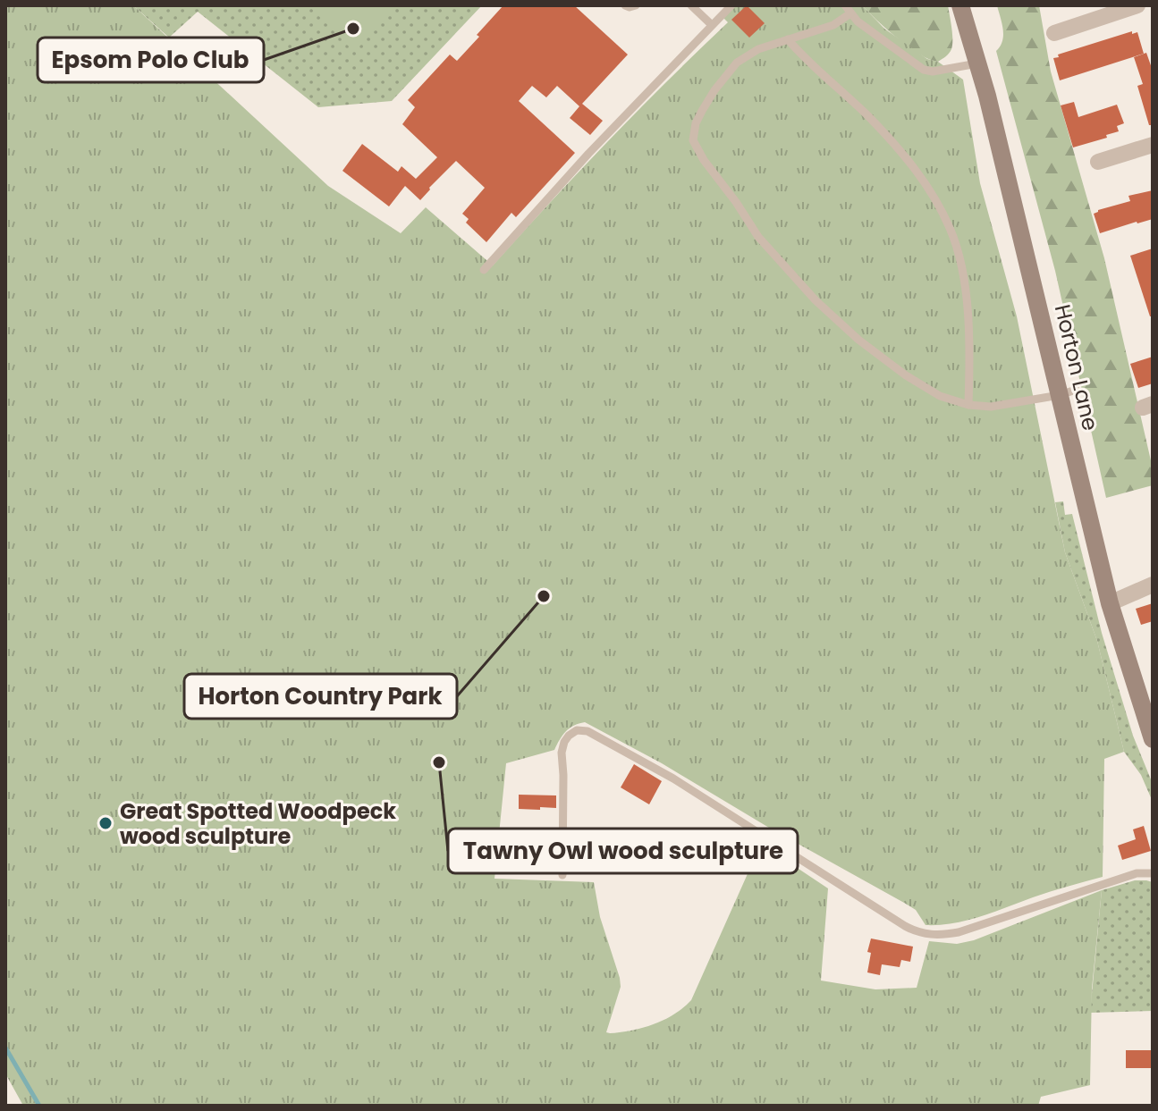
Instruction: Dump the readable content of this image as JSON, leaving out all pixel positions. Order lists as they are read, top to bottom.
{
  "streets": {
    "street": ["Horton Lane"]
  },
  "places": [
    "Epsom Polo Club",
    "Horton Country Park",
    "Tawny Owl wood sculpture",
    "Great Spotted Woodpeck wood sculpture"
  ]
}
